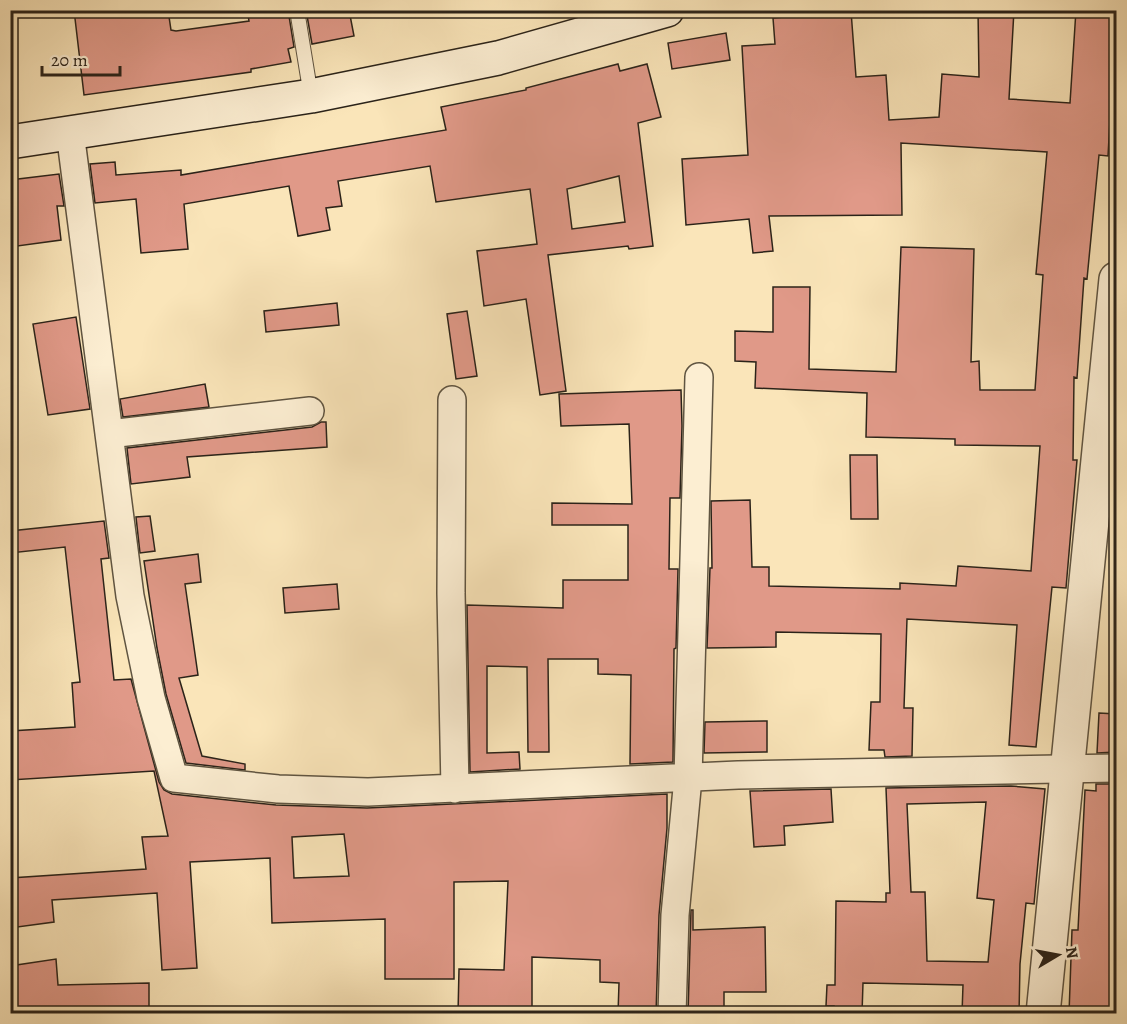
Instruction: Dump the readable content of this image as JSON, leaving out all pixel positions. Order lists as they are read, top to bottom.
{
  "scale_bar": "20 m",
  "north": "right"
}
